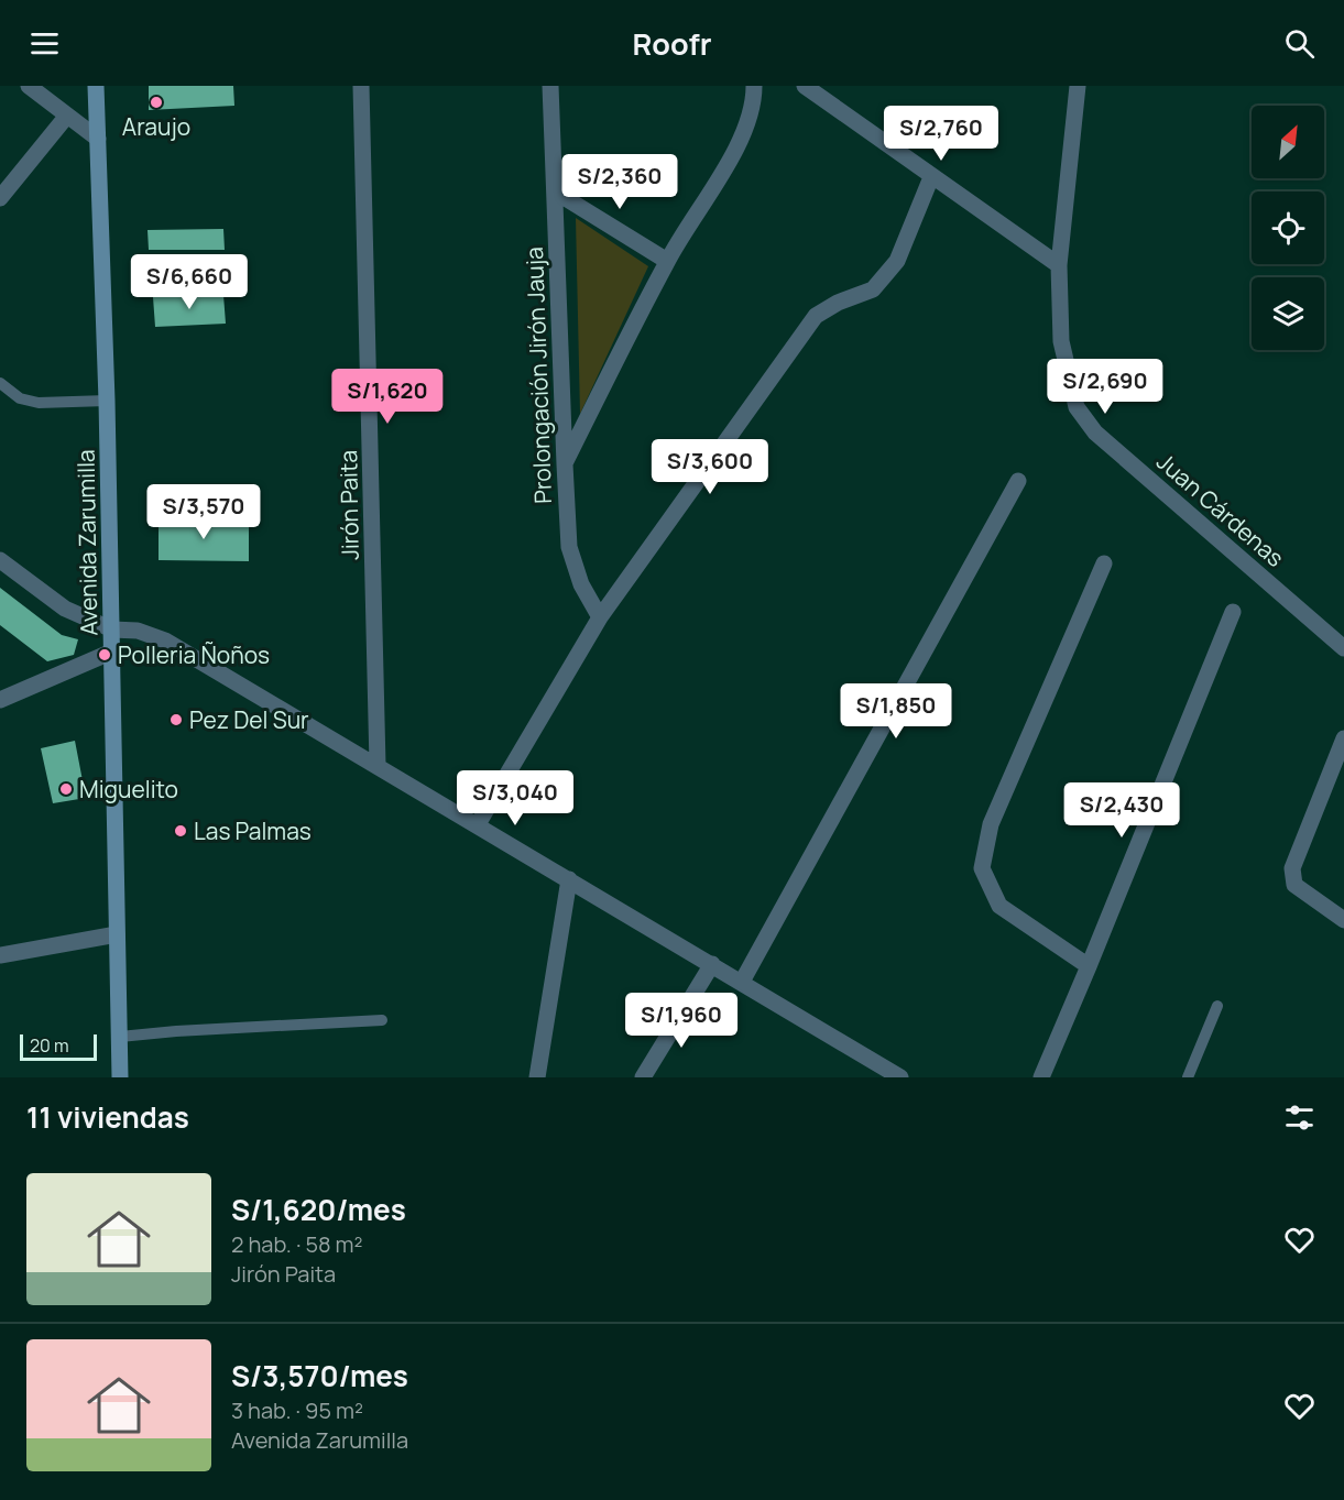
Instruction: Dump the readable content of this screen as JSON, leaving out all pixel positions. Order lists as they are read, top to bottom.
{
  "streets": {
    "main road": ["Avenida Zarumilla"],
    "street": ["Prolongación Jirón Jauja", "Jirón Paita", "Juan Cárdenas"]
  },
  "places": [
    "Araujo",
    "Polleria Ñoños",
    "Pez Del Sur",
    "Miguelito",
    "Las Palmas"
  ],
  "scale_bar": "20 m",
  "north": "top right",
  "page": {
    "header": "Roofr",
    "price": [
      "S/2,760",
      "S/2,360",
      "S/6,660",
      "S/2,690",
      "S/1,620",
      "S/3,600",
      "S/3,570",
      "S/1,850",
      "S/3,040",
      "S/2,430",
      "S/1,960"
    ],
    "scale": "20 m",
    "heading": "11 viviendas",
    "list": [
      {
        "name": "S/1,620/mes",
        "note": "2 hab. · 58 m² · Jirón Paita"
      },
      {
        "name": "S/3,570/mes",
        "note": "3 hab. · 95 m² · Avenida Zarumilla"
      }
    ]
  }
}
